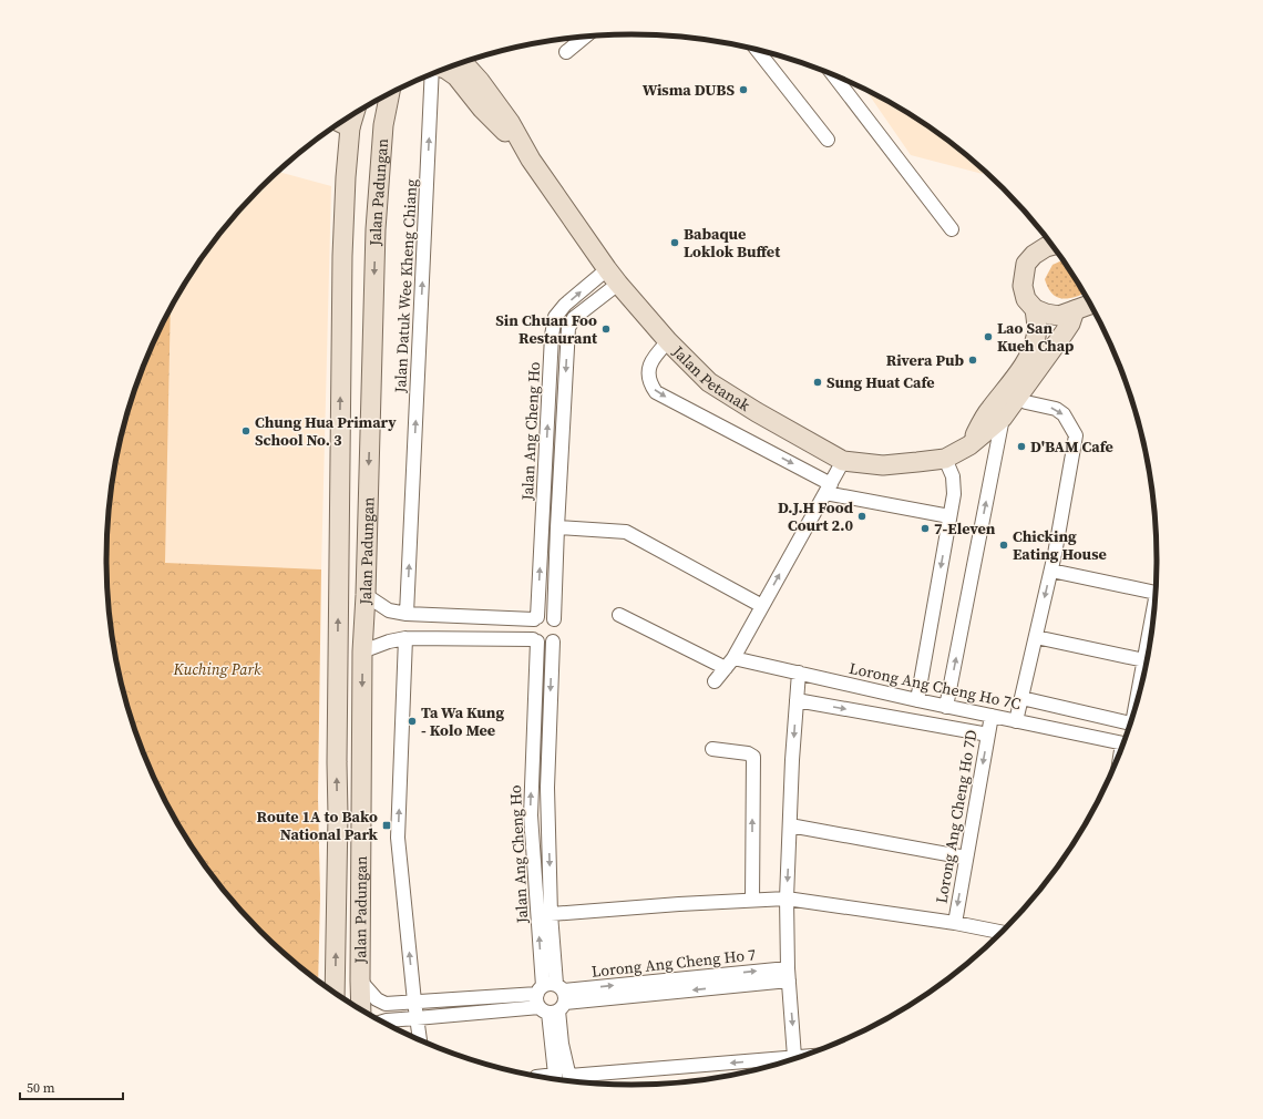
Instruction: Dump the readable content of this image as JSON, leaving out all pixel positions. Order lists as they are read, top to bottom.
{
  "streets": {
    "main road": ["Jalan Padungan", "Jalan Petanak"],
    "street": [
      "Jalan Datuk Wee Kheng Chiang",
      "Jalan Ang Cheng Ho",
      "Lorong Ang Cheng Ho 7C",
      "Lorong Ang Cheng Ho 7D",
      "Lorong Ang Cheng Ho 7"
    ]
  },
  "crossings": [
    ["Jalan Padungan", "Lorong Ang Cheng Ho 7"],
    ["Jalan Petanak", "Jalan Ang Cheng Ho"],
    ["Jalan Ang Cheng Ho", "Lorong Ang Cheng Ho 7"],
    ["Lorong Ang Cheng Ho 7C", "Lorong Ang Cheng Ho 7D"]
  ],
  "one_way": ["Jalan Datuk Wee Kheng Chiang", "Lorong Ang Cheng Ho 7D"],
  "parks": ["Kuching Park"],
  "places": {
    "other": [
      "Wisma DUBS",
      "Babaque Loklok Buffet",
      "Sin Chuan Foo Restaurant",
      "Lao San Kueh Chap",
      "Rivera Pub",
      "Sung Huat Cafe",
      "Chung Hua Primary School No. 3",
      "D'BAM Cafe",
      "D.J.H Food Court 2.0",
      "7-Eleven",
      "Chicking Eating House",
      "Ta Wa Kung - Kolo Mee"
    ],
    "transit": ["Route 1A to Bako National Park"]
  },
  "scale_bar": "50 m"
}
